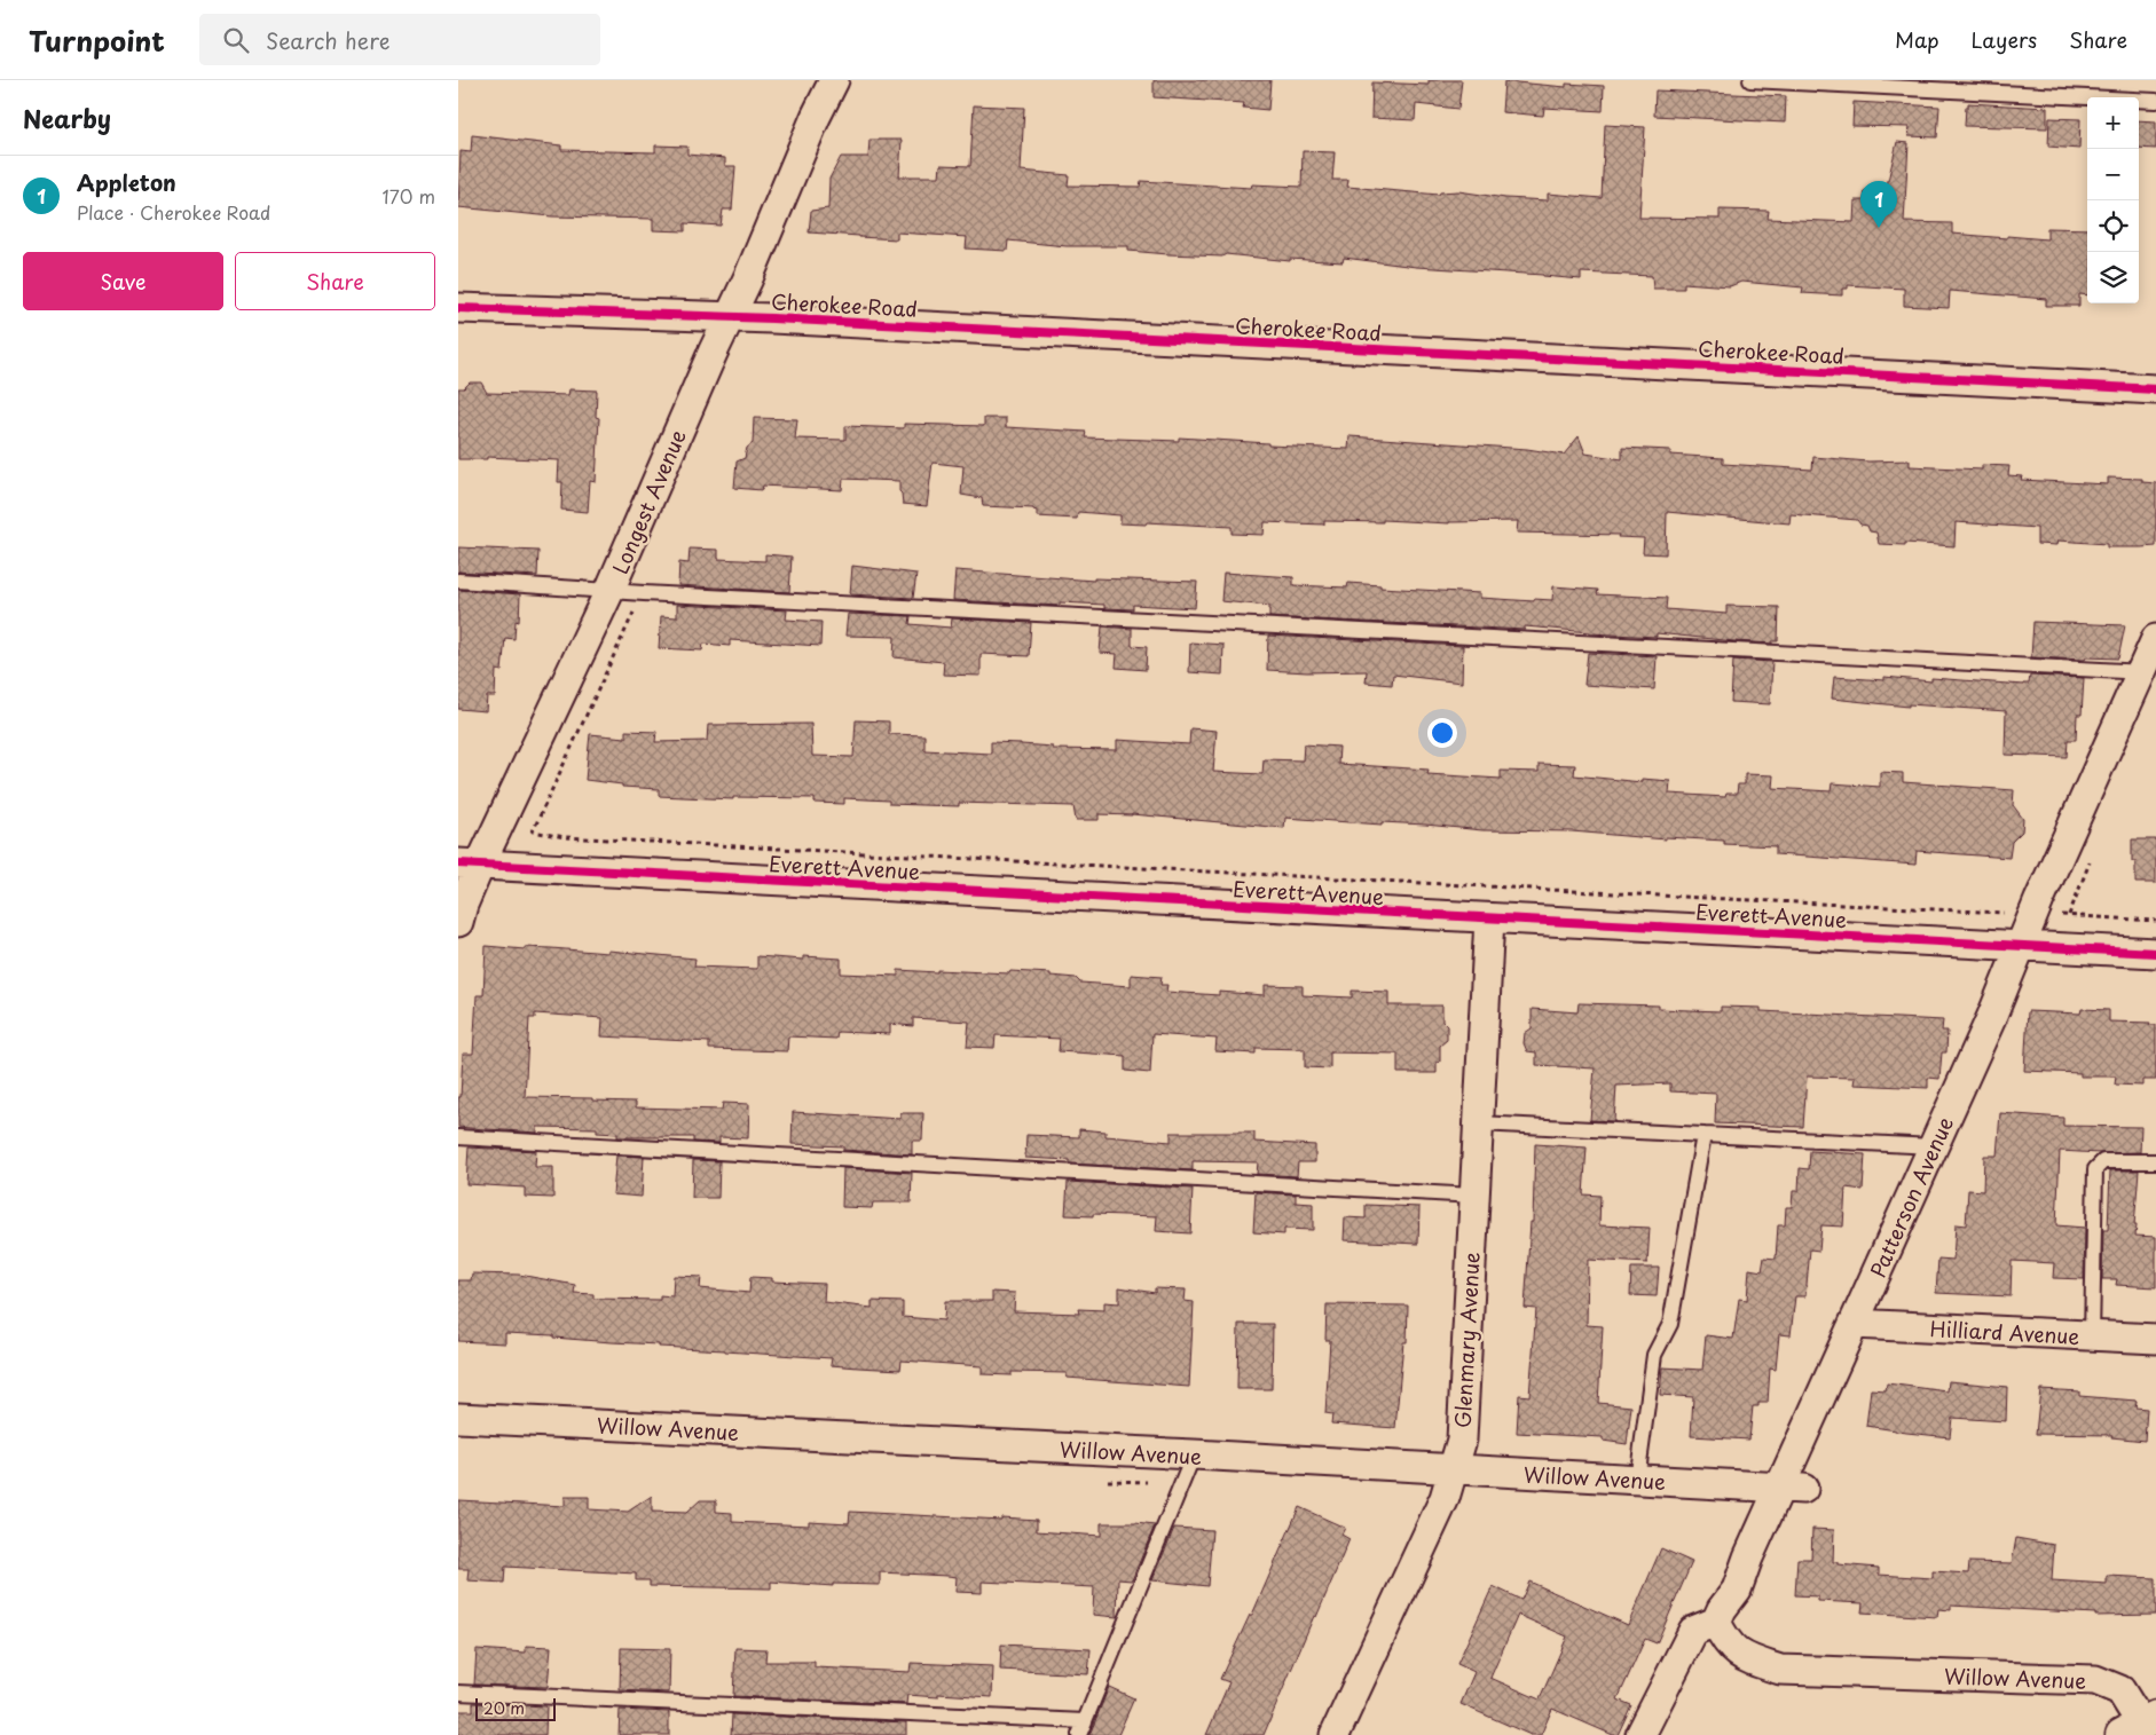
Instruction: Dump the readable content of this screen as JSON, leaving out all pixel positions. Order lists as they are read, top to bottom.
{
  "streets": {
    "street": [
      "Cherokee Road",
      "Longest Avenue",
      "Everett Avenue",
      "Patterson Avenue",
      "Hilliard Avenue",
      "Glenmary Avenue",
      "Willow Avenue"
    ]
  },
  "crossings": [
    ["Cherokee Road", "Longest Avenue"],
    ["Longest Avenue", "Everett Avenue"],
    ["Everett Avenue", "Patterson Avenue"],
    ["Everett Avenue", "Glenmary Avenue"],
    ["Patterson Avenue", "Hilliard Avenue"],
    ["Patterson Avenue", "Willow Avenue"],
    ["Glenmary Avenue", "Willow Avenue"]
  ],
  "scale_bar": "20 m",
  "page": {
    "header": "Turnpoint",
    "search": "Search here",
    "nav": ["Map", "Layers", "Share"],
    "heading": "Nearby",
    "map_buttons": ["+", "−"],
    "list": [
      {
        "mark": "1",
        "name": "Appleton",
        "note": "Place · Cherokee Road",
        "value": "170 m"
      }
    ],
    "pins": "1",
    "buttons": ["Save", "Share"],
    "scale": "20 m"
  }
}
